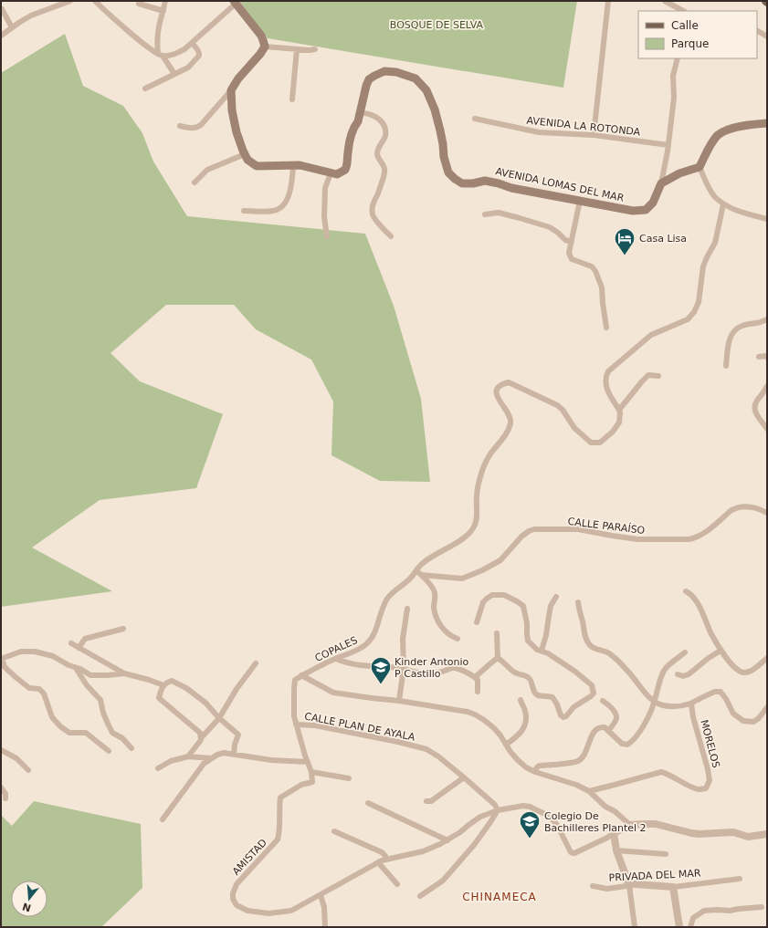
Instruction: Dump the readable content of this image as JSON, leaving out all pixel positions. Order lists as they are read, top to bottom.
{
  "streets": {
    "main road": ["AVENIDA LOMAS DEL MAR"],
    "street": [
      "AVENIDA LA ROTONDA",
      "CALLE PARAÍSO",
      "COPALES",
      "CALLE PLAN DE AYALA",
      "MORELOS",
      "AMISTAD",
      "PRIVADA DEL MAR"
    ]
  },
  "districts": ["CHINAMECA"],
  "parks": ["BOSQUE DE SELVA"],
  "places": {
    "hotel": ["Casa Lisa"],
    "school or university": ["Kinder Antonio P Castillo", "Colegio De Bachilleres Plantel 2"]
  },
  "legend": ["Calle", "Parque"],
  "north": "bottom"
}
